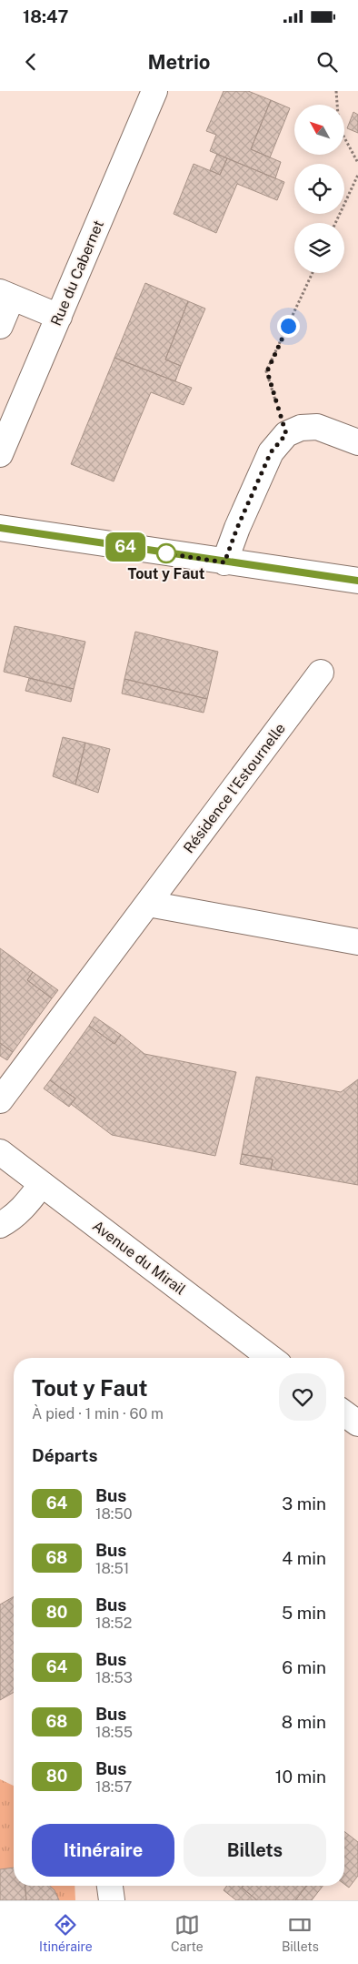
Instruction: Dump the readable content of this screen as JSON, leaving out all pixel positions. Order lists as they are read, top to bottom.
{
  "streets": {
    "street": ["Rue du Cabernet", "Résidence l'Estournelle", "Avenue du Mirail"]
  },
  "places": ["Tout y Faut"],
  "lines": ["bus line 64"],
  "north": "top left",
  "page": {
    "status": "18:47",
    "header": "Metrio",
    "on_map": "64",
    "heading": [
      ["Tout y Faut", "À pied · 1 min · 60 m"],
      "Départs"
    ],
    "list": [
      {
        "mark": "64",
        "name": "Bus",
        "note": "18:50",
        "value": "3 min"
      },
      {
        "mark": "68",
        "name": "Bus",
        "note": "18:51",
        "value": "4 min"
      },
      {
        "mark": "80",
        "name": "Bus",
        "note": "18:52",
        "value": "5 min"
      },
      {
        "mark": "64",
        "name": "Bus",
        "note": "18:53",
        "value": "6 min"
      },
      {
        "mark": "68",
        "name": "Bus",
        "note": "18:55",
        "value": "8 min"
      },
      {
        "mark": "80",
        "name": "Bus",
        "note": "18:57",
        "value": "10 min"
      }
    ],
    "buttons": ["Itinéraire", "Billets"],
    "tabs": ["Itinéraire", "Carte", "Billets"]
  }
}
